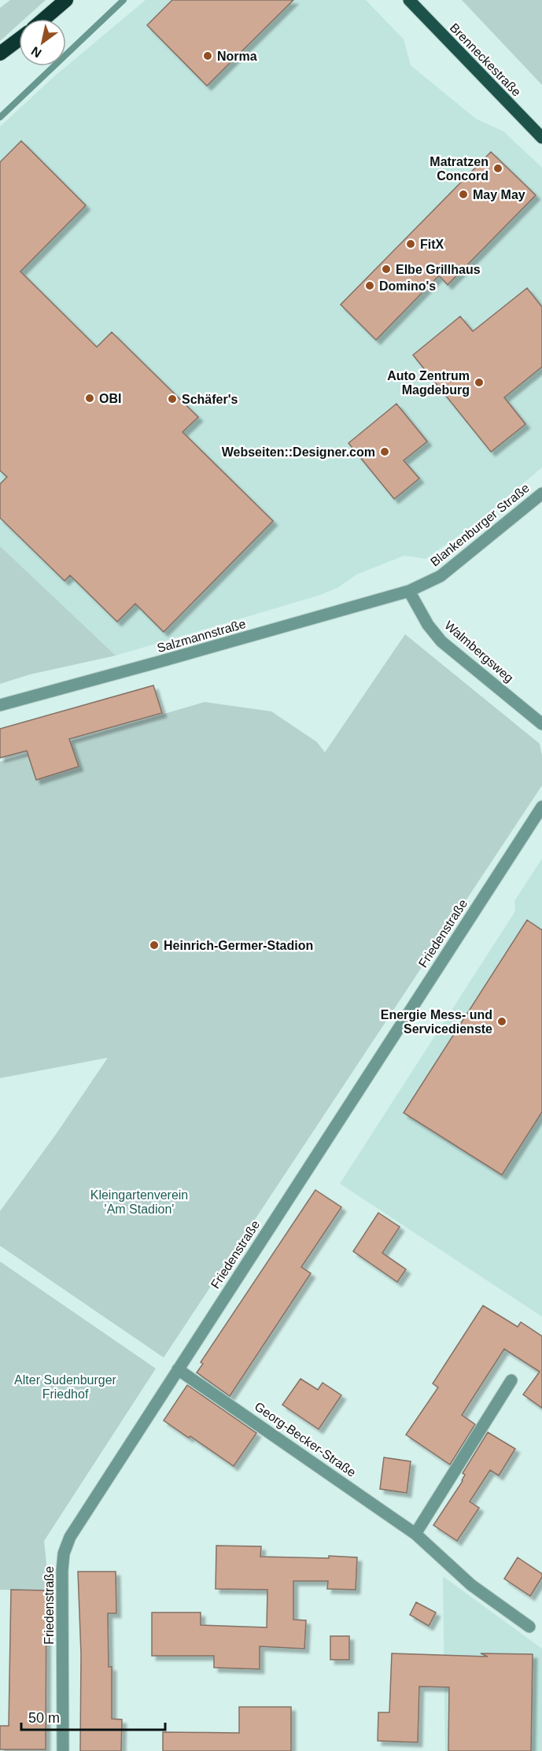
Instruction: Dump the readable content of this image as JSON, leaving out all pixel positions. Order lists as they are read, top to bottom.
{
  "streets": {
    "main road": ["Brenneckestraße"],
    "street": [
      "Blankenburger Straße",
      "Salzmannstraße",
      "Walmbergsweg",
      "Friedenstraße",
      "Georg-Becker-Straße"
    ]
  },
  "crossings": [
    ["Blankenburger Straße", "Salzmannstraße"],
    ["Blankenburger Straße", "Walmbergsweg"],
    ["Salzmannstraße", "Walmbergsweg"],
    ["Friedenstraße", "Georg-Becker-Straße"]
  ],
  "parks": ["Kleingartenverein 'Am Stadion'", "Alter Sudenburger Friedhof"],
  "places": [
    "Norma",
    "Matratzen Concord",
    "May May",
    "FitX",
    "Elbe Grillhaus",
    "Domino's",
    "Auto Zentrum Magdeburg",
    "OBI",
    "Schäfer's",
    "Webseiten::Designer.com",
    "Heinrich-Germer-Stadion",
    "Energie Mess- und Servicedienste"
  ],
  "scale_bar": "50 m",
  "north": "bottom left"
}
